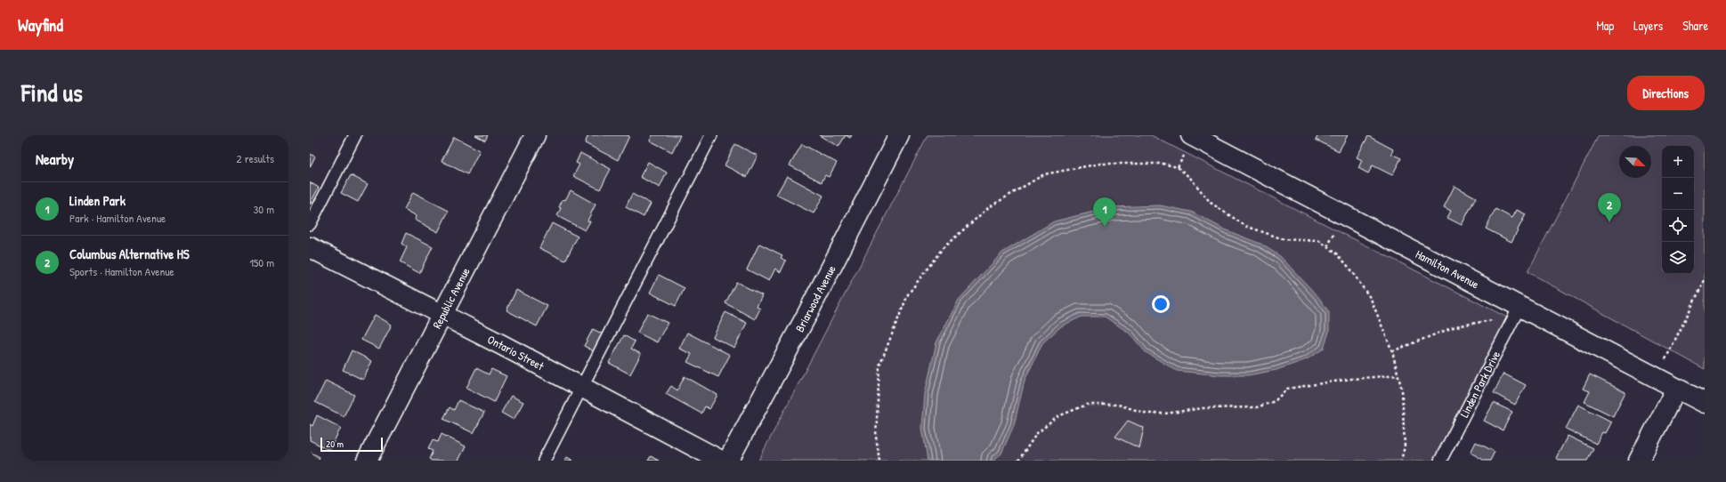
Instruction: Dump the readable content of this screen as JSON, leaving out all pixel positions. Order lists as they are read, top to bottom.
{
  "streets": {
    "street": [
      "Hamilton Avenue",
      "Republic Avenue",
      "Briarwood Avenue",
      "Ontario Street"
    ],
    "lane": ["Linden Park Drive"]
  },
  "crossings": [
    ["Hamilton Avenue", "Linden Park Drive"],
    ["Republic Avenue", "Ontario Street"]
  ],
  "scale_bar": "20 m",
  "north": "bottom right",
  "page": {
    "header": "Wayfind",
    "nav": ["Map", "Layers", "Share"],
    "title": "Find us",
    "buttons": "Directions",
    "heading": ["Nearby", "2 results"],
    "map_buttons": ["+", "−"],
    "list": [
      {
        "mark": "1",
        "name": "Linden Park",
        "note": "Park · Hamilton Avenue",
        "value": "30 m"
      },
      {
        "mark": "2",
        "name": "Columbus Alternative HS",
        "note": "Sports · Hamilton Avenue",
        "value": "150 m"
      }
    ],
    "pins": ["2", "1"],
    "scale": "20 m"
  }
}
